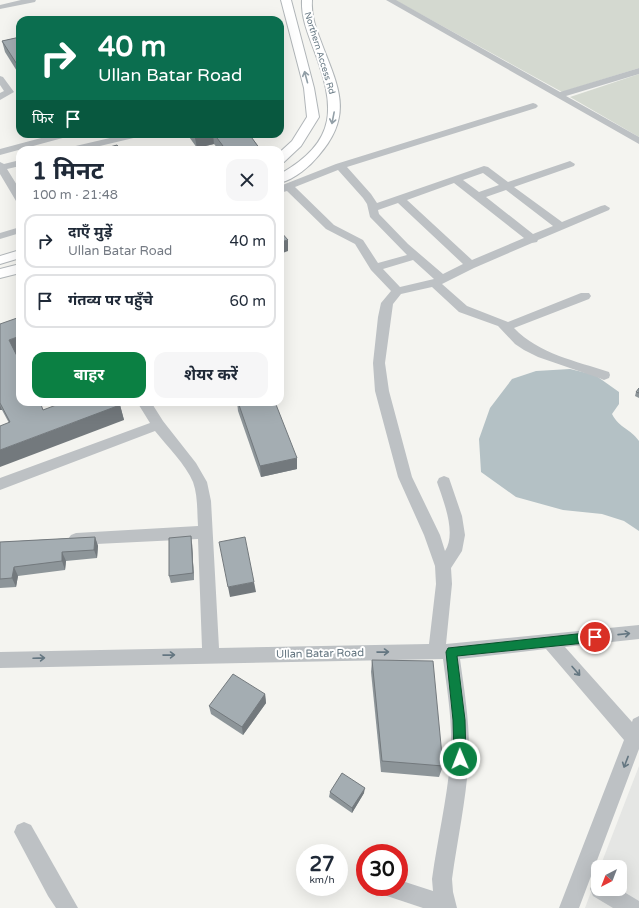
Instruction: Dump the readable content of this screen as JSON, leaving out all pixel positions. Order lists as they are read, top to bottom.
{
  "streets": {
    "main road": ["Northern Access Rd"],
    "street": ["Ullan Batar Road"]
  },
  "one_way": ["Ullan Batar Road"],
  "north": "bottom left",
  "page": {
    "turn": ["40 m", "Ullan Batar Road"],
    "then": "फिर",
    "heading": ["1 मिनट", "100 m · 21:48"],
    "list": [
      {
        "name": "दाएँ मुड़ें",
        "note": "Ullan Batar Road",
        "value": "40 m"
      },
      {
        "name": "गंतव्य पर पहुँचे",
        "value": "60 m"
      }
    ],
    "buttons": ["बाहर", "शेयर करें"],
    "speed": "27 km/h",
    "limit": "30"
  }
}
